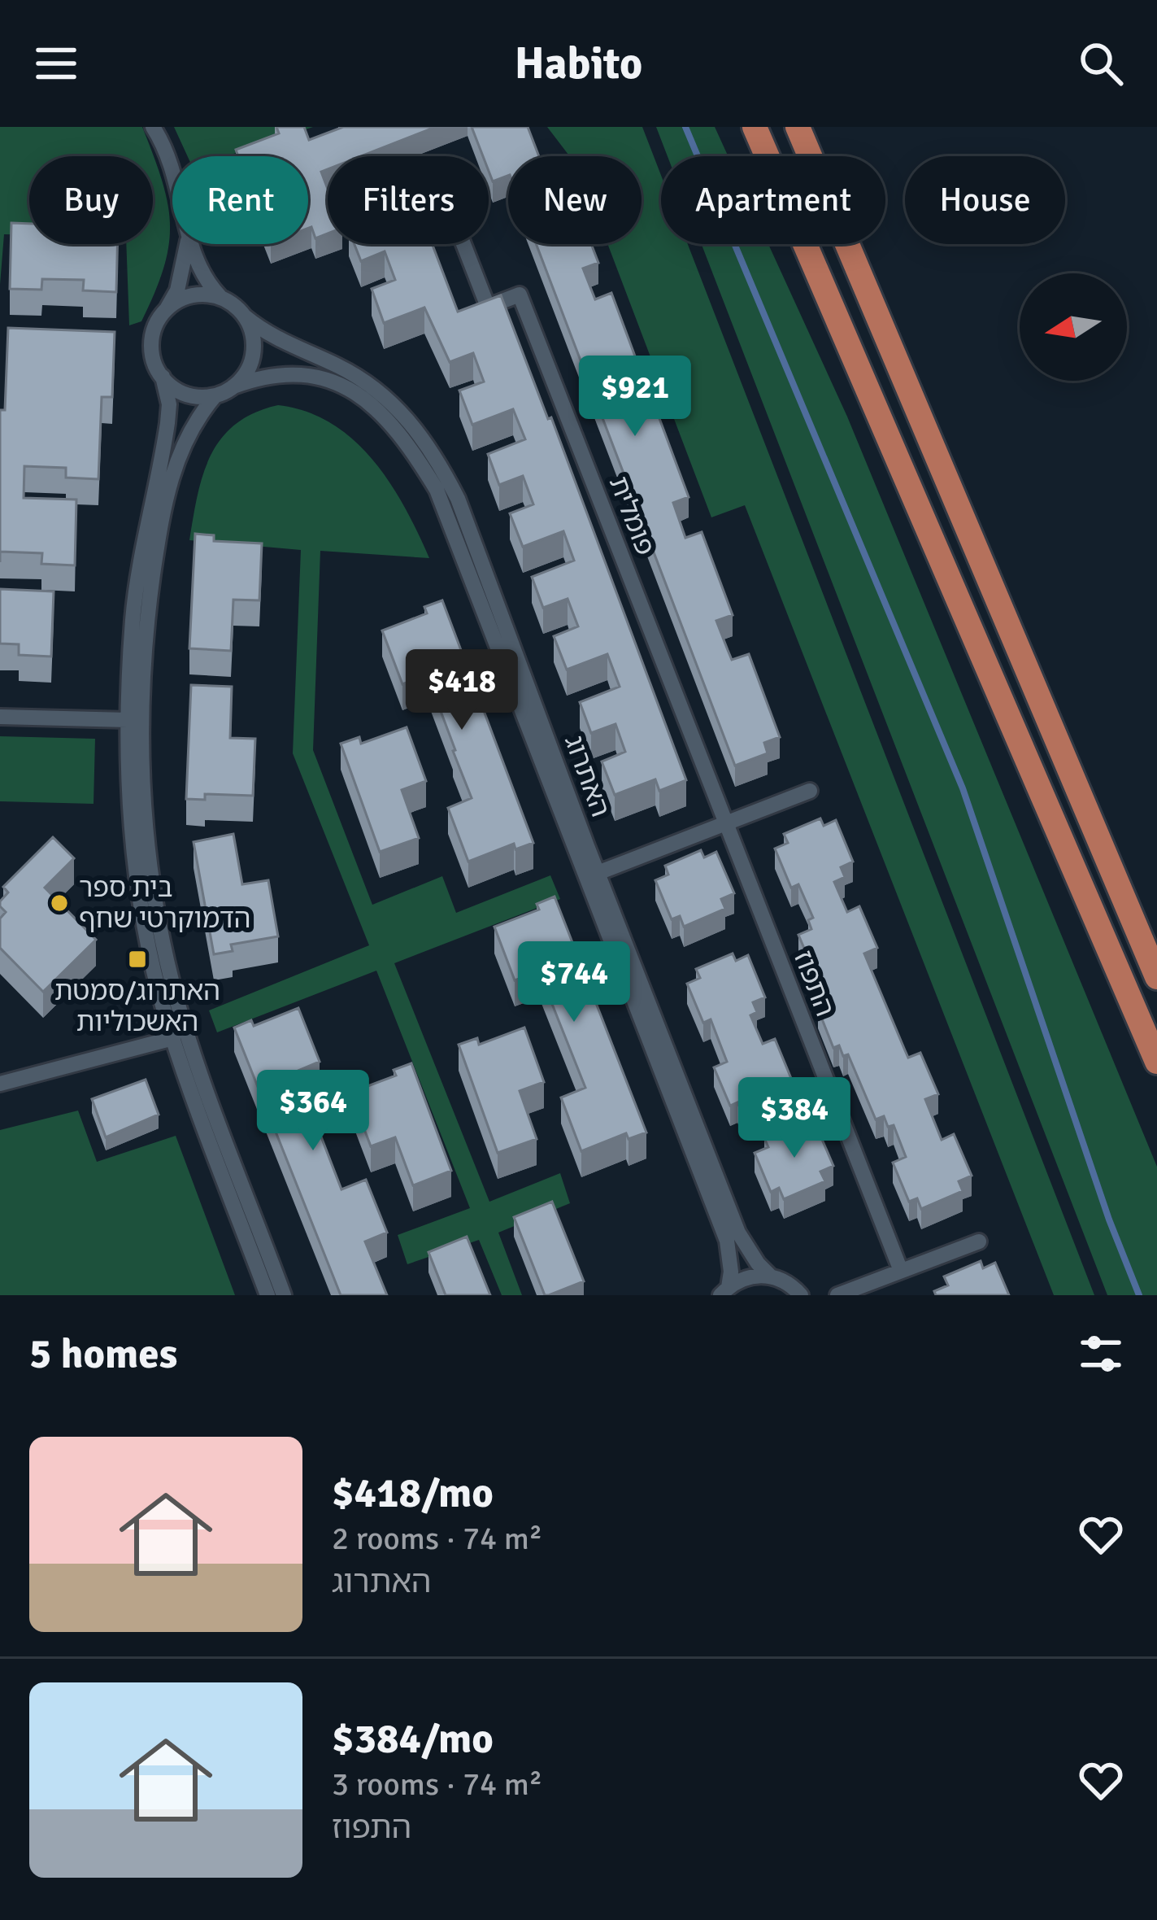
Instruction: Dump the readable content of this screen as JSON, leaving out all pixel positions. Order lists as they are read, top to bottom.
{
  "streets": {
    "street": ["פומלית", "האתרוג", "התפוז"]
  },
  "crossings": [
    ["פומלית", "התפוז"]
  ],
  "places": {
    "other": ["בית ספר הדמוקרטי שחף"],
    "transit": ["האתרוג/סמטת האשכוליות"]
  },
  "north": "left",
  "page": {
    "header": "Habito",
    "chip": [
      "Buy",
      "Rent",
      "Filters",
      "New",
      "Apartment",
      "House"
    ],
    "price": [
      "$921",
      "$418",
      "$744",
      "$364",
      "$384"
    ],
    "heading": "5 homes",
    "list": [
      {
        "name": "$418/mo",
        "note": "2 rooms · 74 m² · האתרוג"
      },
      {
        "name": "$384/mo",
        "note": "3 rooms · 74 m² · התפוז"
      }
    ]
  }
}
